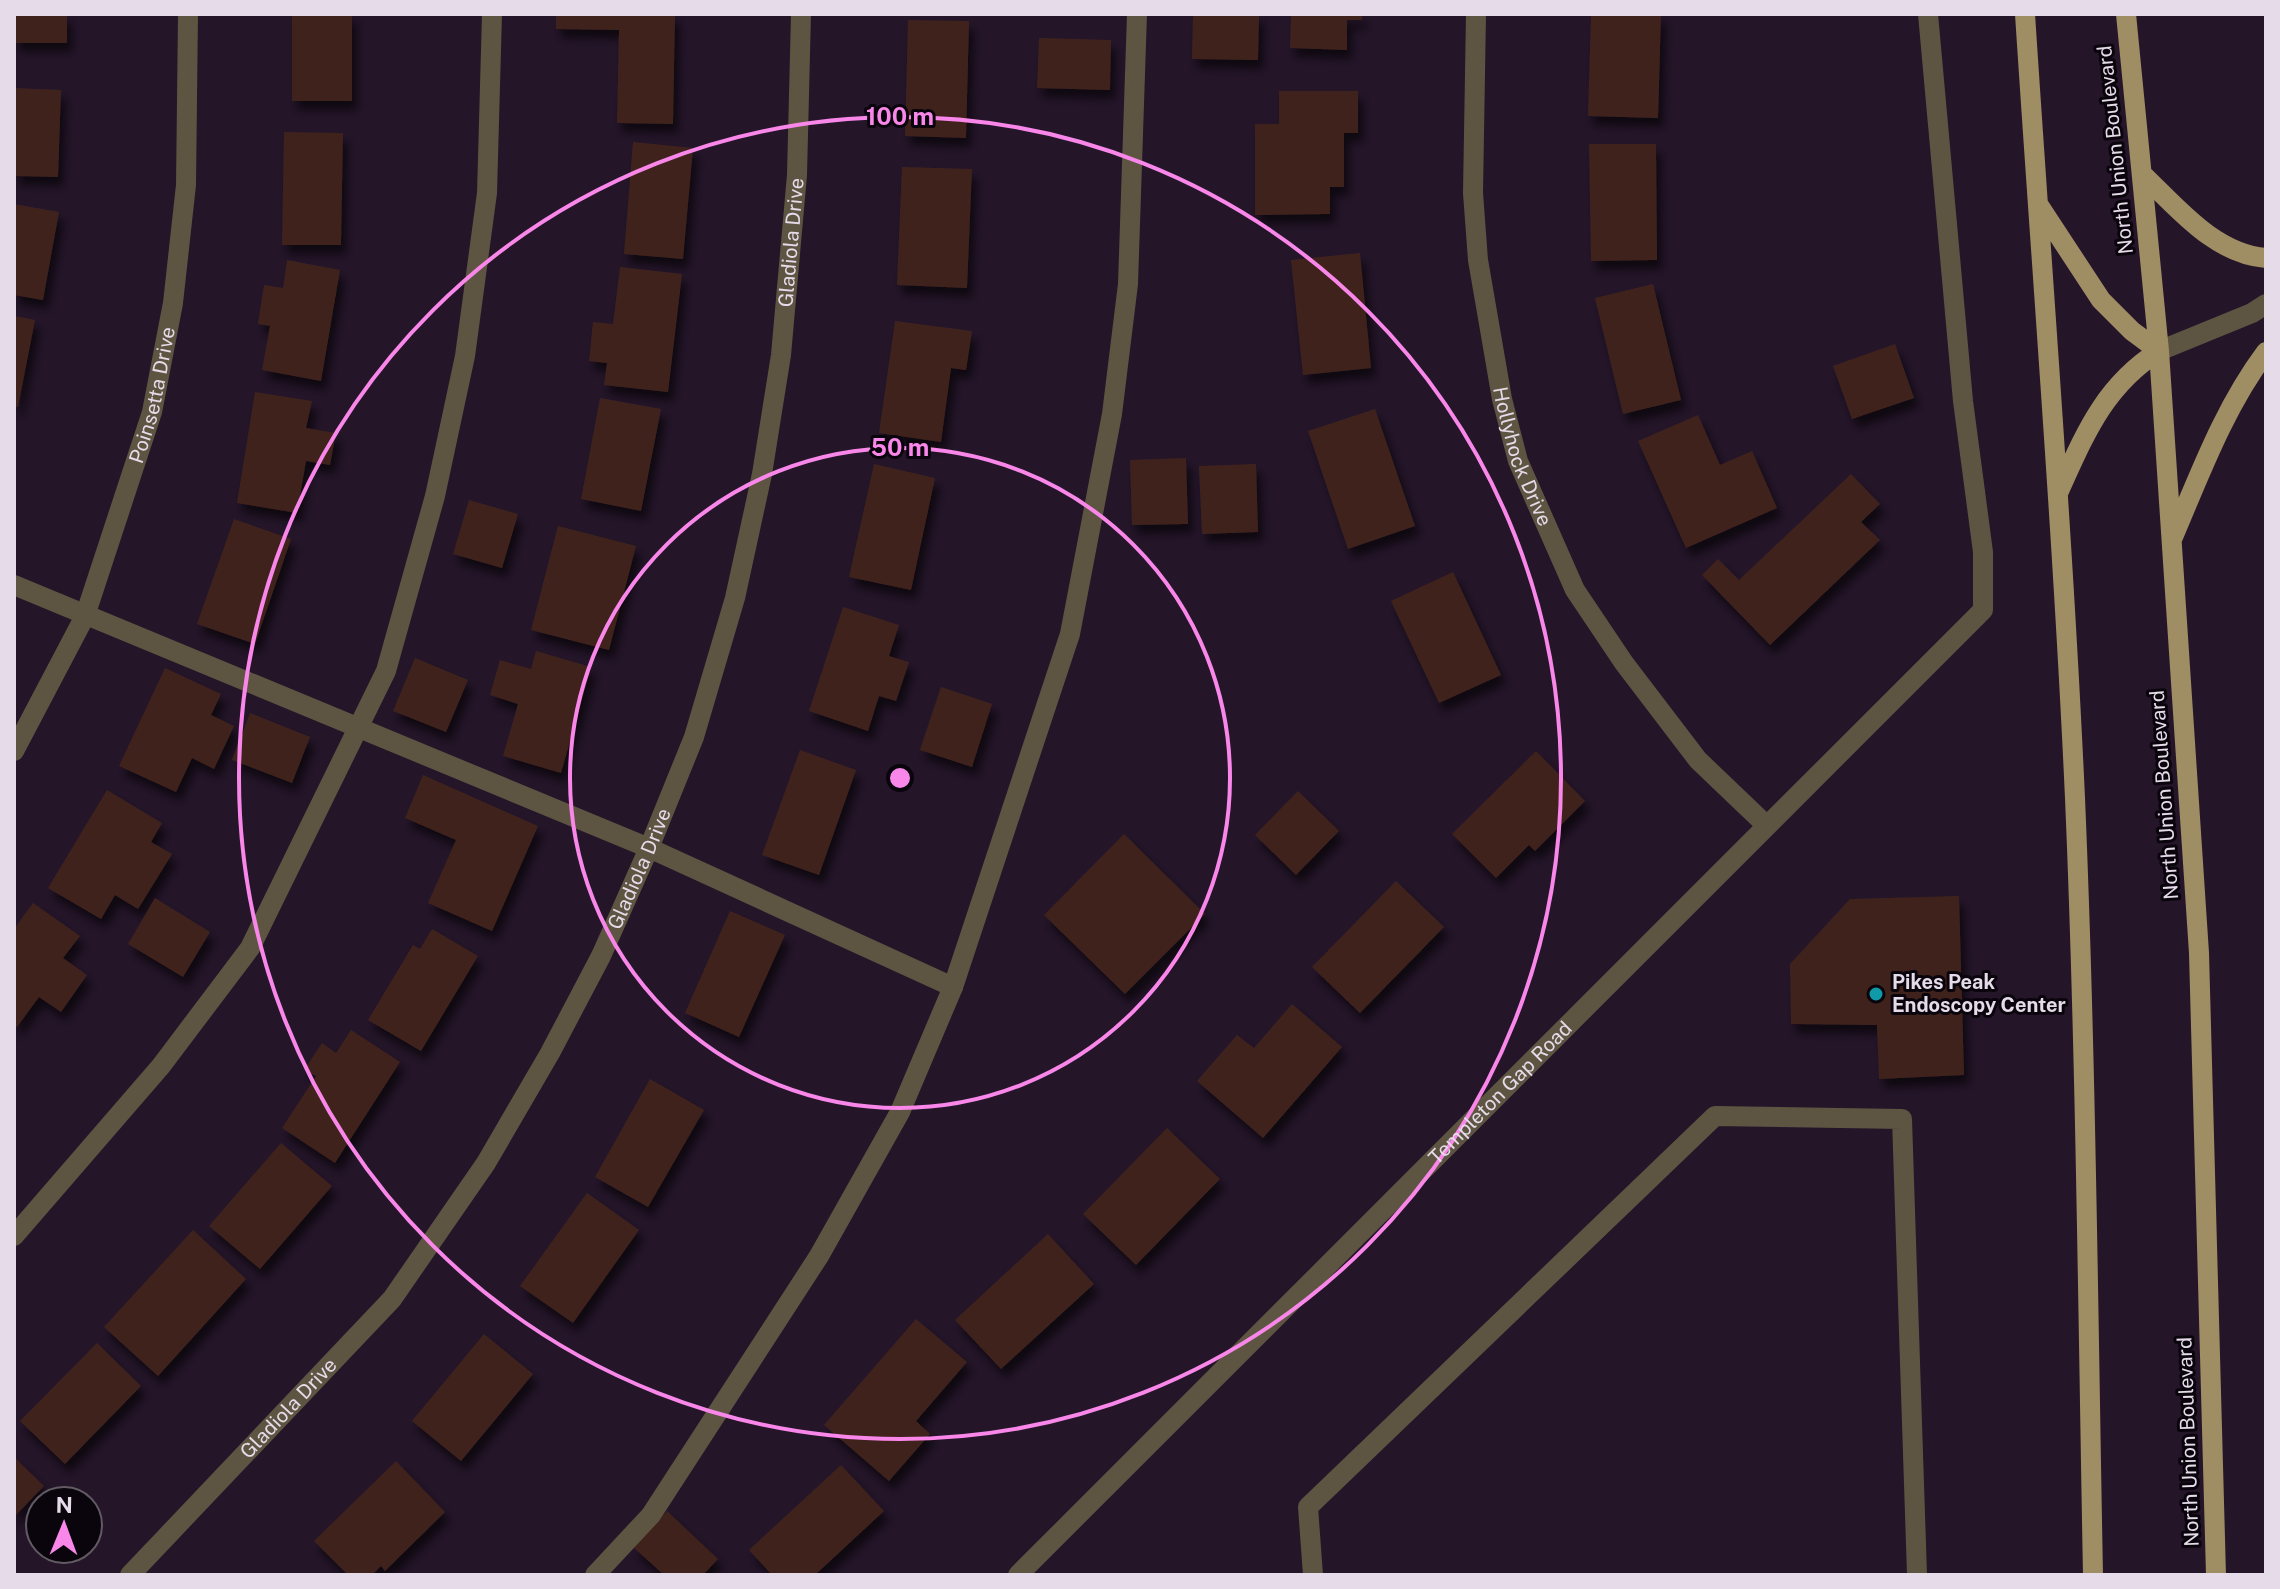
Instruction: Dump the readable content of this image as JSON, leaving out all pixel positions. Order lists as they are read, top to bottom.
{
  "streets": {
    "main road": ["North Union Boulevard"],
    "street": [
      "Gladiola Drive",
      "Poinsetta Drive",
      "Hollyhock Drive",
      "Templeton Gap Road"
    ]
  },
  "crossings": [
    ["Hollyhock Drive", "Templeton Gap Road"]
  ],
  "places": ["Pikes Peak Endoscopy Center"],
  "north": "top",
  "rings": ["100 m", "50 m"]
}
